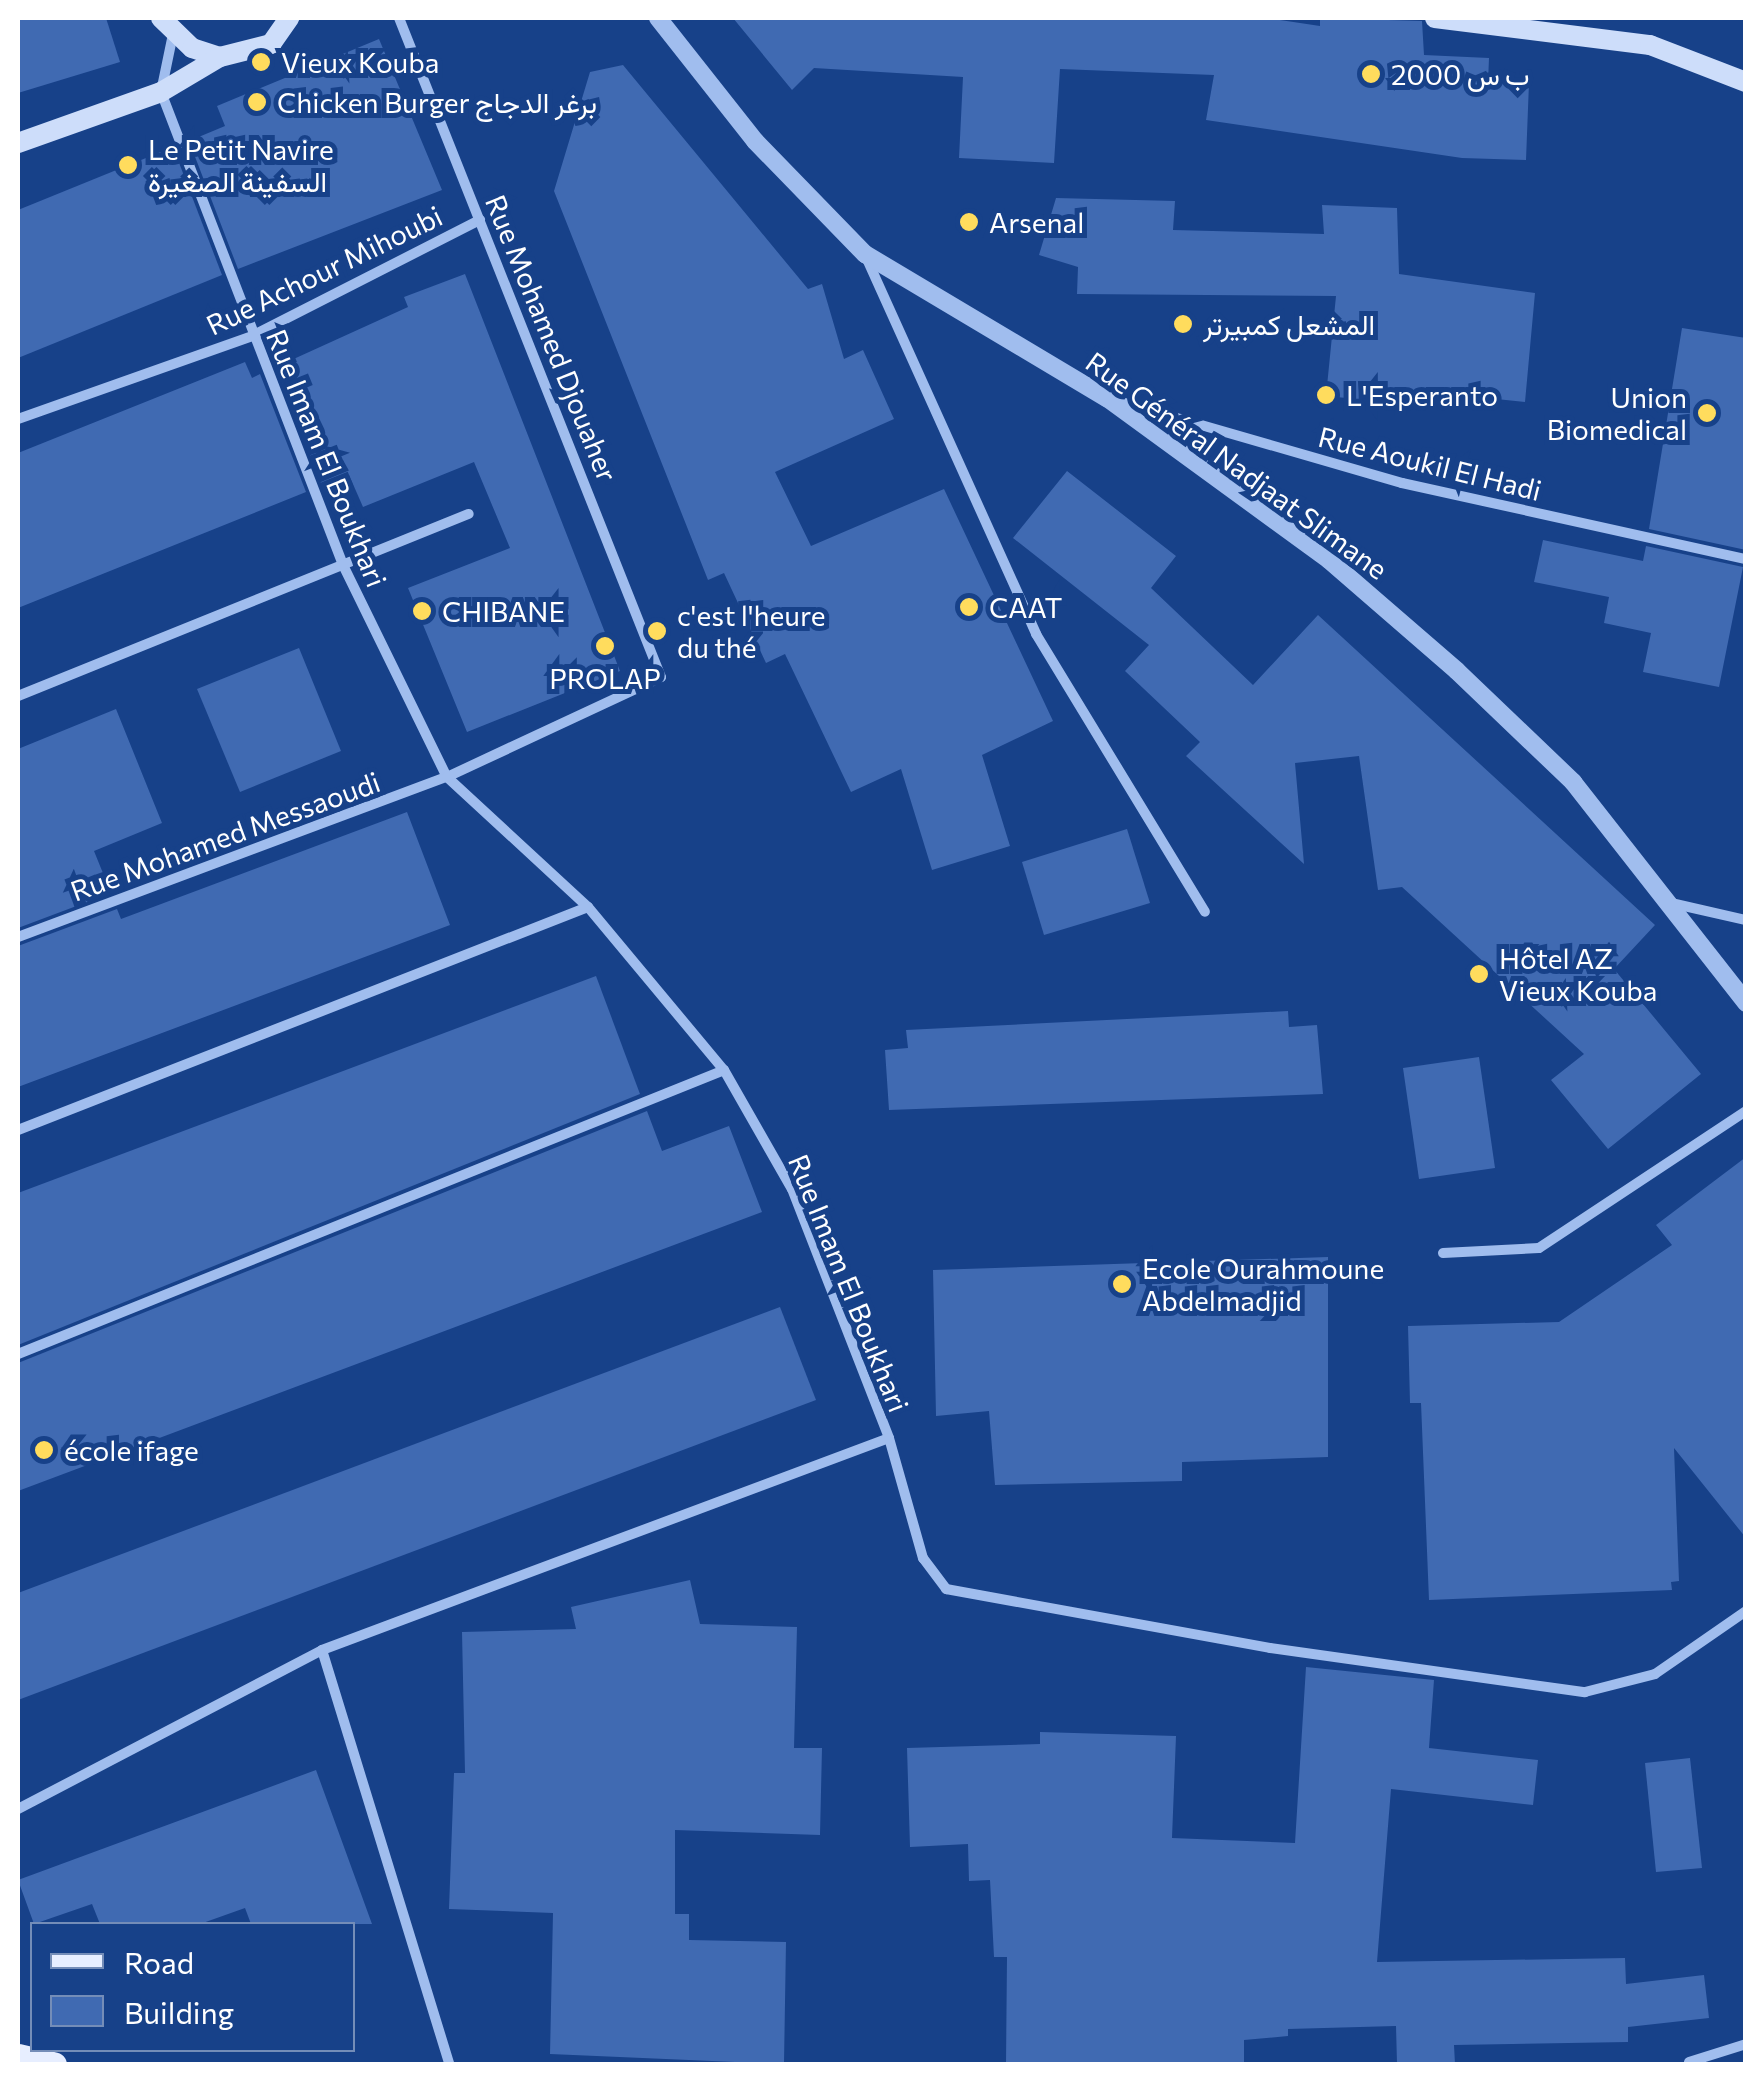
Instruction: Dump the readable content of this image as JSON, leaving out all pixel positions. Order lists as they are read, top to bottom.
{
  "streets": {
    "street": [
      "Rue Achour Mihoubi",
      "Rue Mohamed Djouaher",
      "Rue Imam El Boukhari",
      "Rue Aoukil El Hadi",
      "Rue Général Nadjaat Slimane",
      "Rue Mohamed Messaoudi"
    ]
  },
  "crossings": [
    ["Rue Achour Mihoubi", "Rue Mohamed Djouaher"],
    ["Rue Achour Mihoubi", "Rue Imam El Boukhari"],
    ["Rue Mohamed Djouaher", "Rue Mohamed Messaoudi"],
    ["Rue Imam El Boukhari", "Rue Mohamed Messaoudi"],
    ["Rue Aoukil El Hadi", "Rue Général Nadjaat Slimane"]
  ],
  "places": [
    "Vieux Kouba",
    "ب س 2000",
    "Chicken Burger برغر الدجاج",
    "Le Petit Navire السفينة الصغيرة",
    "Arsenal",
    "المشعل كمبيرتر",
    "L'Esperanto",
    "Union Biomedical",
    "CAAT",
    "CHIBANE",
    "c'est l'heure du thé",
    "PROLAP",
    "Hôtel AZ Vieux Kouba",
    "Ecole Ourahmoune Abdelmadjid",
    "école ifage"
  ],
  "legend": ["Road", "Building"]
}
